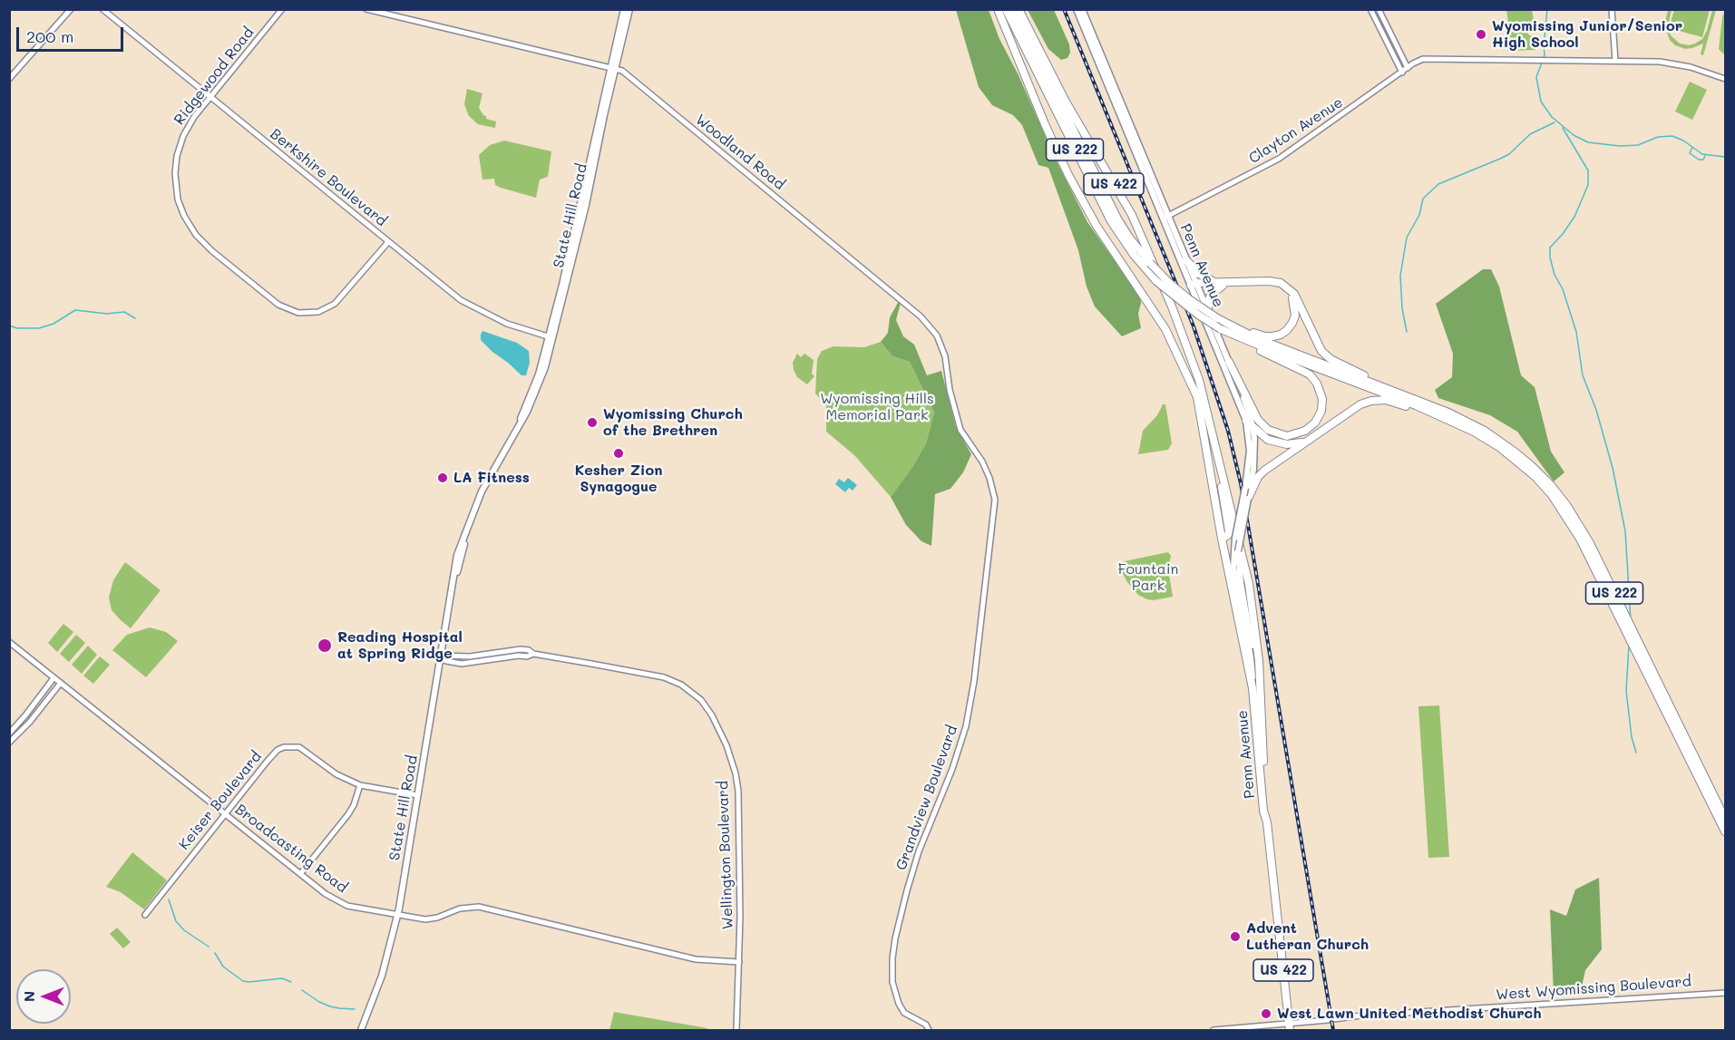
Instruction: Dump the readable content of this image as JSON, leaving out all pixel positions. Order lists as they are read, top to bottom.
{
  "streets": {
    "highway": ["US 222", "US 422", "Penn Avenue"],
    "main road": ["State Hill Road"],
    "street": [
      "Ridgewood Road",
      "Clayton Avenue",
      "Woodland Road",
      "Berkshire Boulevard",
      "Grandview Boulevard",
      "Keiser Boulevard",
      "Broadcasting Road",
      "Wellington Boulevard",
      "West Wyomissing Boulevard"
    ]
  },
  "crossings": [
    ["Ridgewood Road", "Berkshire Boulevard"],
    ["Clayton Avenue", "Penn Avenue"],
    ["Woodland Road", "State Hill Road"],
    ["Woodland Road", "Grandview Boulevard"],
    ["Berkshire Boulevard", "State Hill Road"],
    ["State Hill Road", "Keiser Boulevard"],
    ["State Hill Road", "Broadcasting Road"],
    ["State Hill Road", "Wellington Boulevard"],
    ["Penn Avenue", "West Wyomissing Boulevard"],
    ["Keiser Boulevard", "Broadcasting Road"],
    ["Broadcasting Road", "Wellington Boulevard"]
  ],
  "parks": ["Wyomissing Hills Memorial Park", "Fountain Park"],
  "places": [
    "Wyomissing Junior/Senior High School",
    "Wyomissing Church of the Brethren",
    "Kesher Zion Synagogue",
    "LA Fitness",
    "Reading Hospital at Spring Ridge",
    "Advent Lutheran Church",
    "West Lawn United Methodist Church"
  ],
  "scale_bar": "200 m",
  "north": "left"
}
